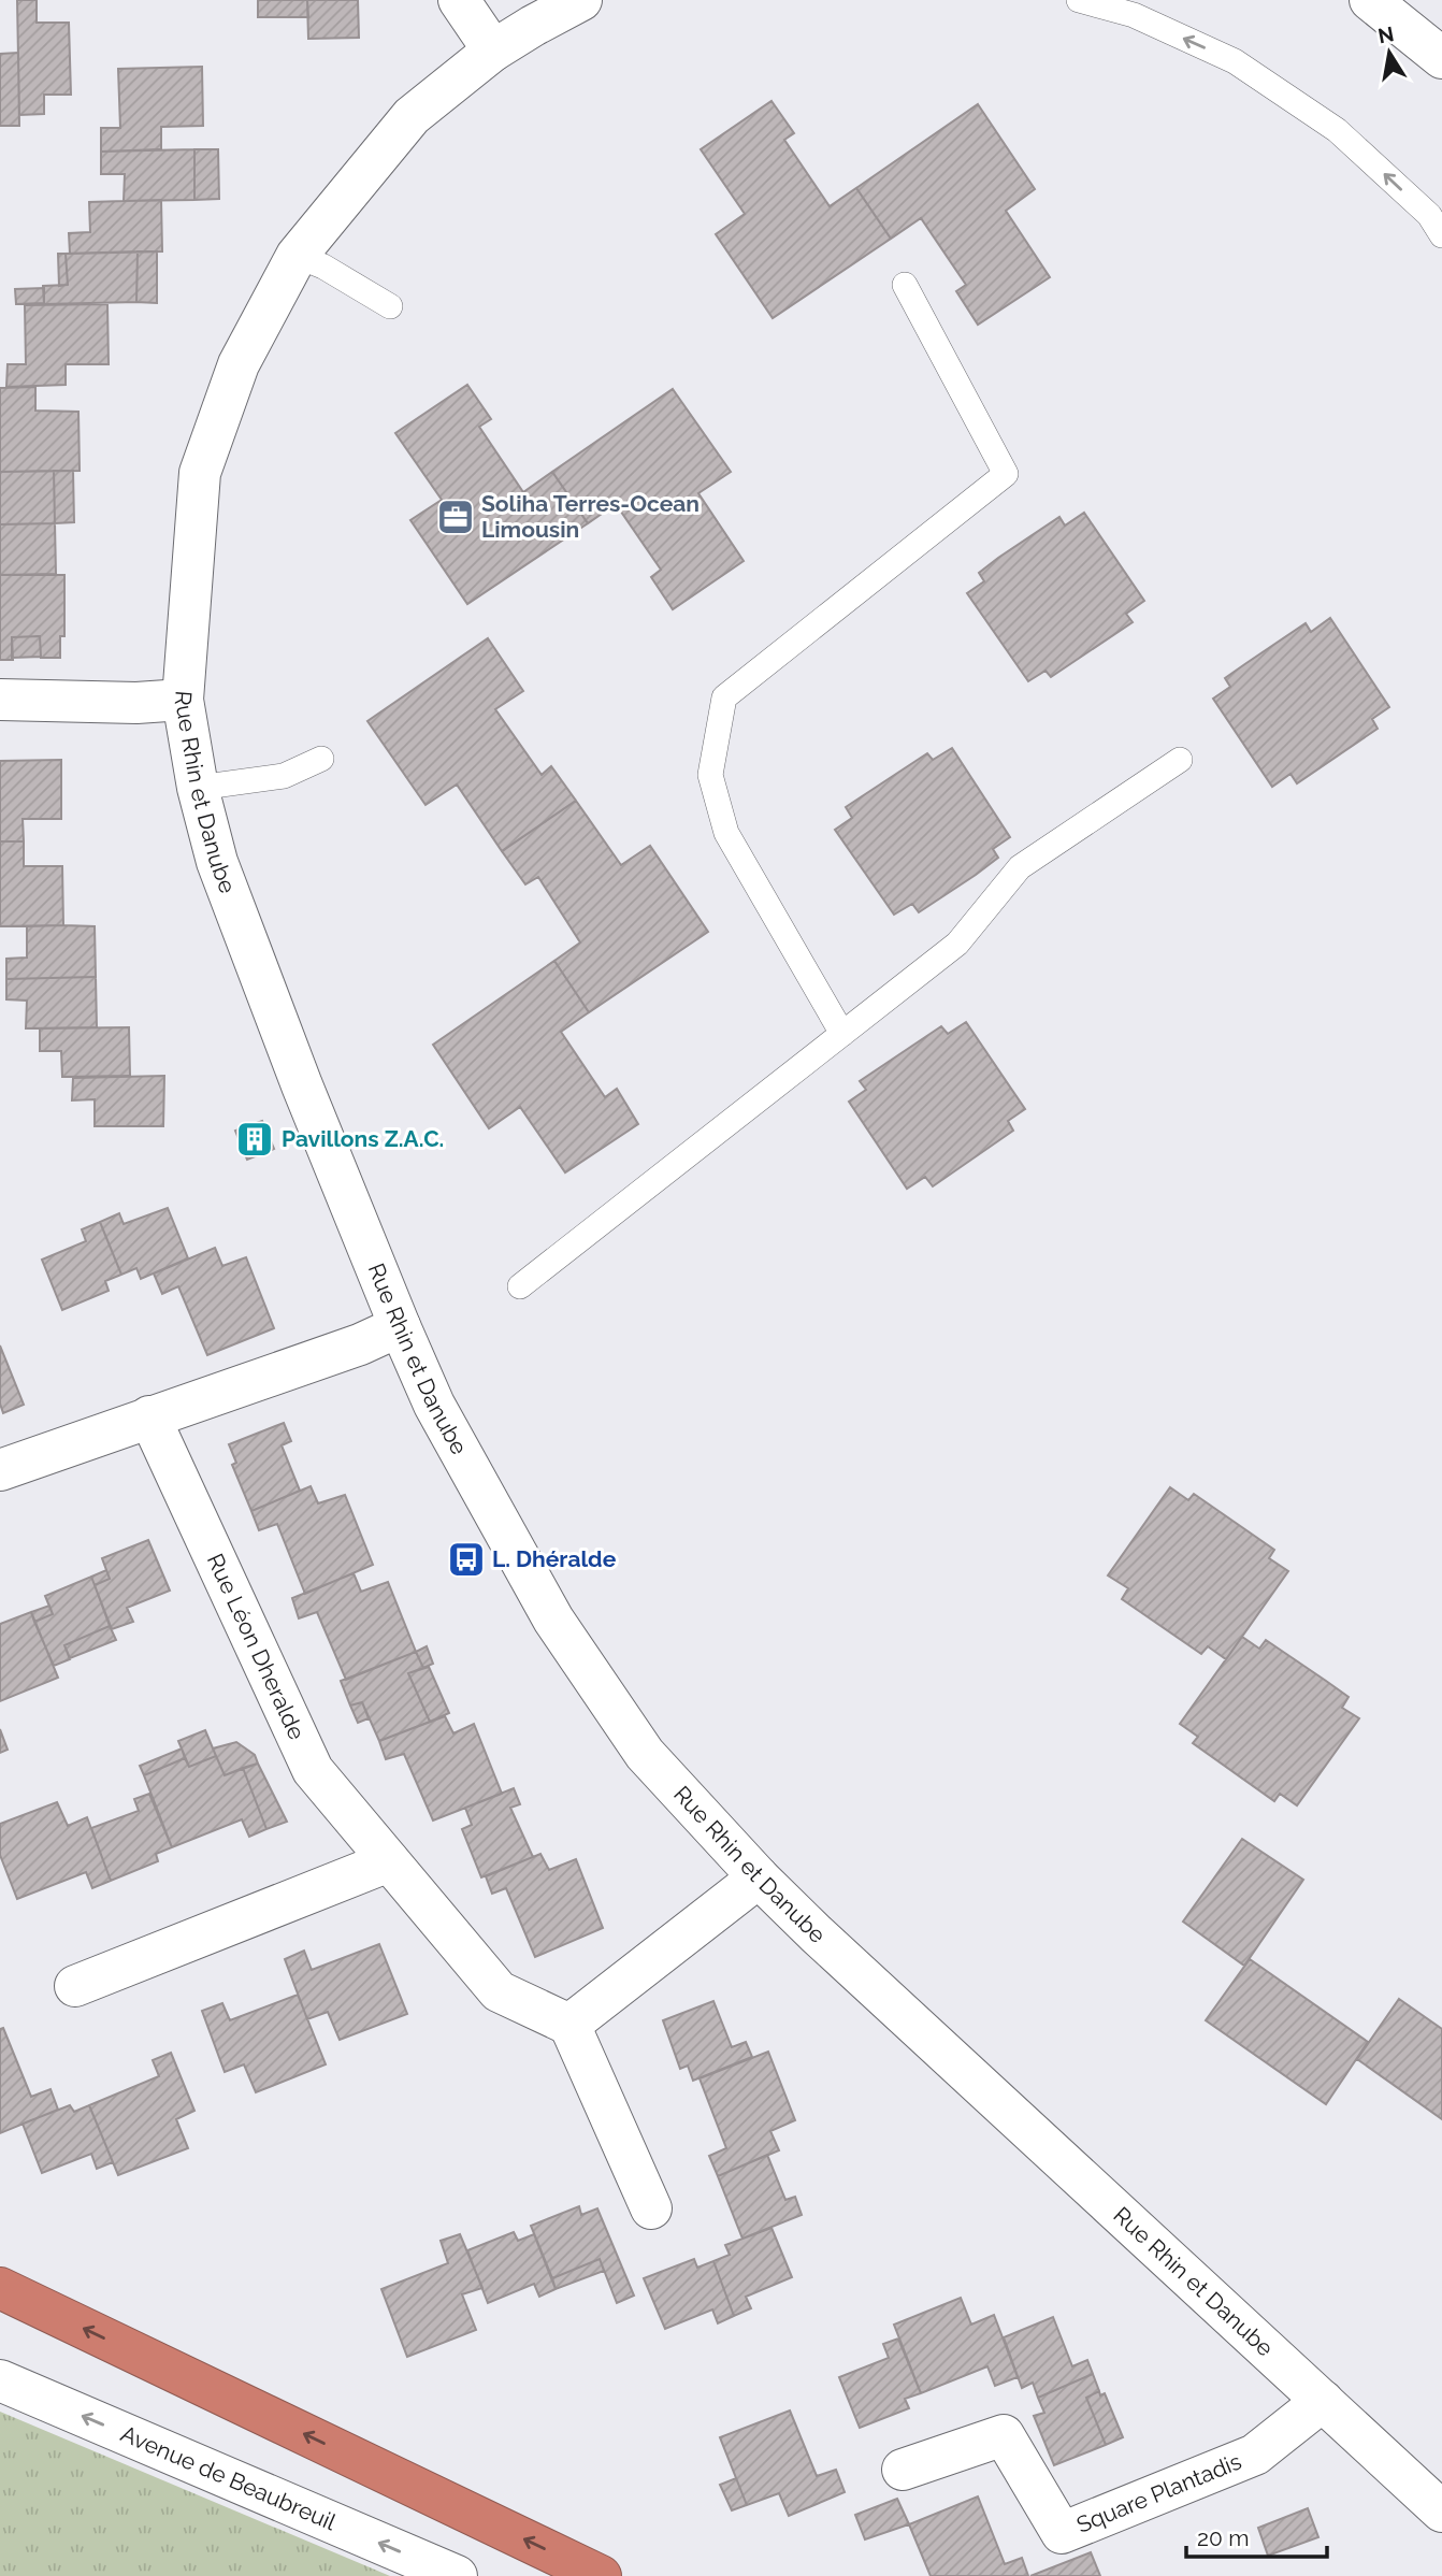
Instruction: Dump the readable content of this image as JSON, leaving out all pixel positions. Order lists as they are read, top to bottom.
{
  "streets": {
    "street": [
      "Rue Rhin et Danube",
      "Rue Léon Dheralde",
      "Avenue de Beaubreuil",
      "Square Plantadis"
    ]
  },
  "crossings": [
    ["Rue Rhin et Danube", "Square Plantadis"]
  ],
  "one_way": ["Avenue de Beaubreuil"],
  "places": {
    "office": ["Soliha Terres-Ocean Limousin"],
    "building": ["Pavillons Z.A.C."],
    "bus stop": ["L. Dhéralde"]
  },
  "scale_bar": "20 m",
  "north": "top"
}
